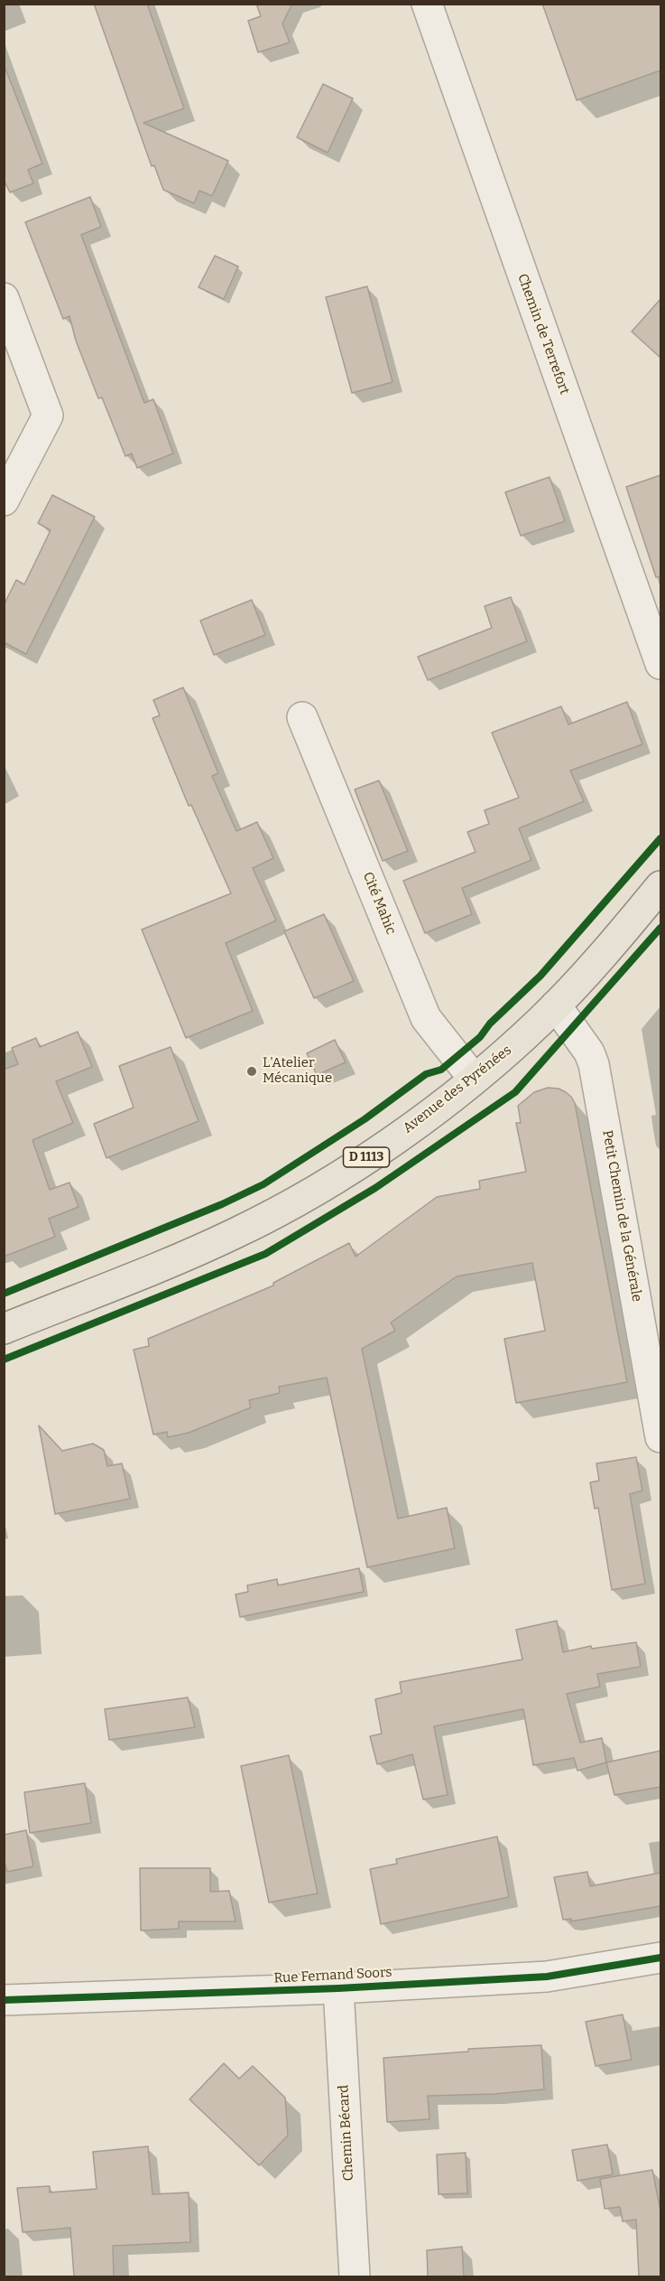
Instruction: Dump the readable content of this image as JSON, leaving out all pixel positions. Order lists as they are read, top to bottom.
{
  "streets": {
    "main road": ["Avenue des Pyrénées", "D 1113"],
    "street": [
      "Chemin de Terrefort",
      "Cité Mahic",
      "Petit Chemin de la Générale",
      "Rue Fernand Soors",
      "Chemin Bécard"
    ]
  },
  "crossings": [
    ["Cité Mahic", "Avenue des Pyrénées"],
    ["Avenue des Pyrénées", "Petit Chemin de la Générale"],
    ["Rue Fernand Soors", "Chemin Bécard"]
  ],
  "places": ["L'Atelier Mécanique"]
}
